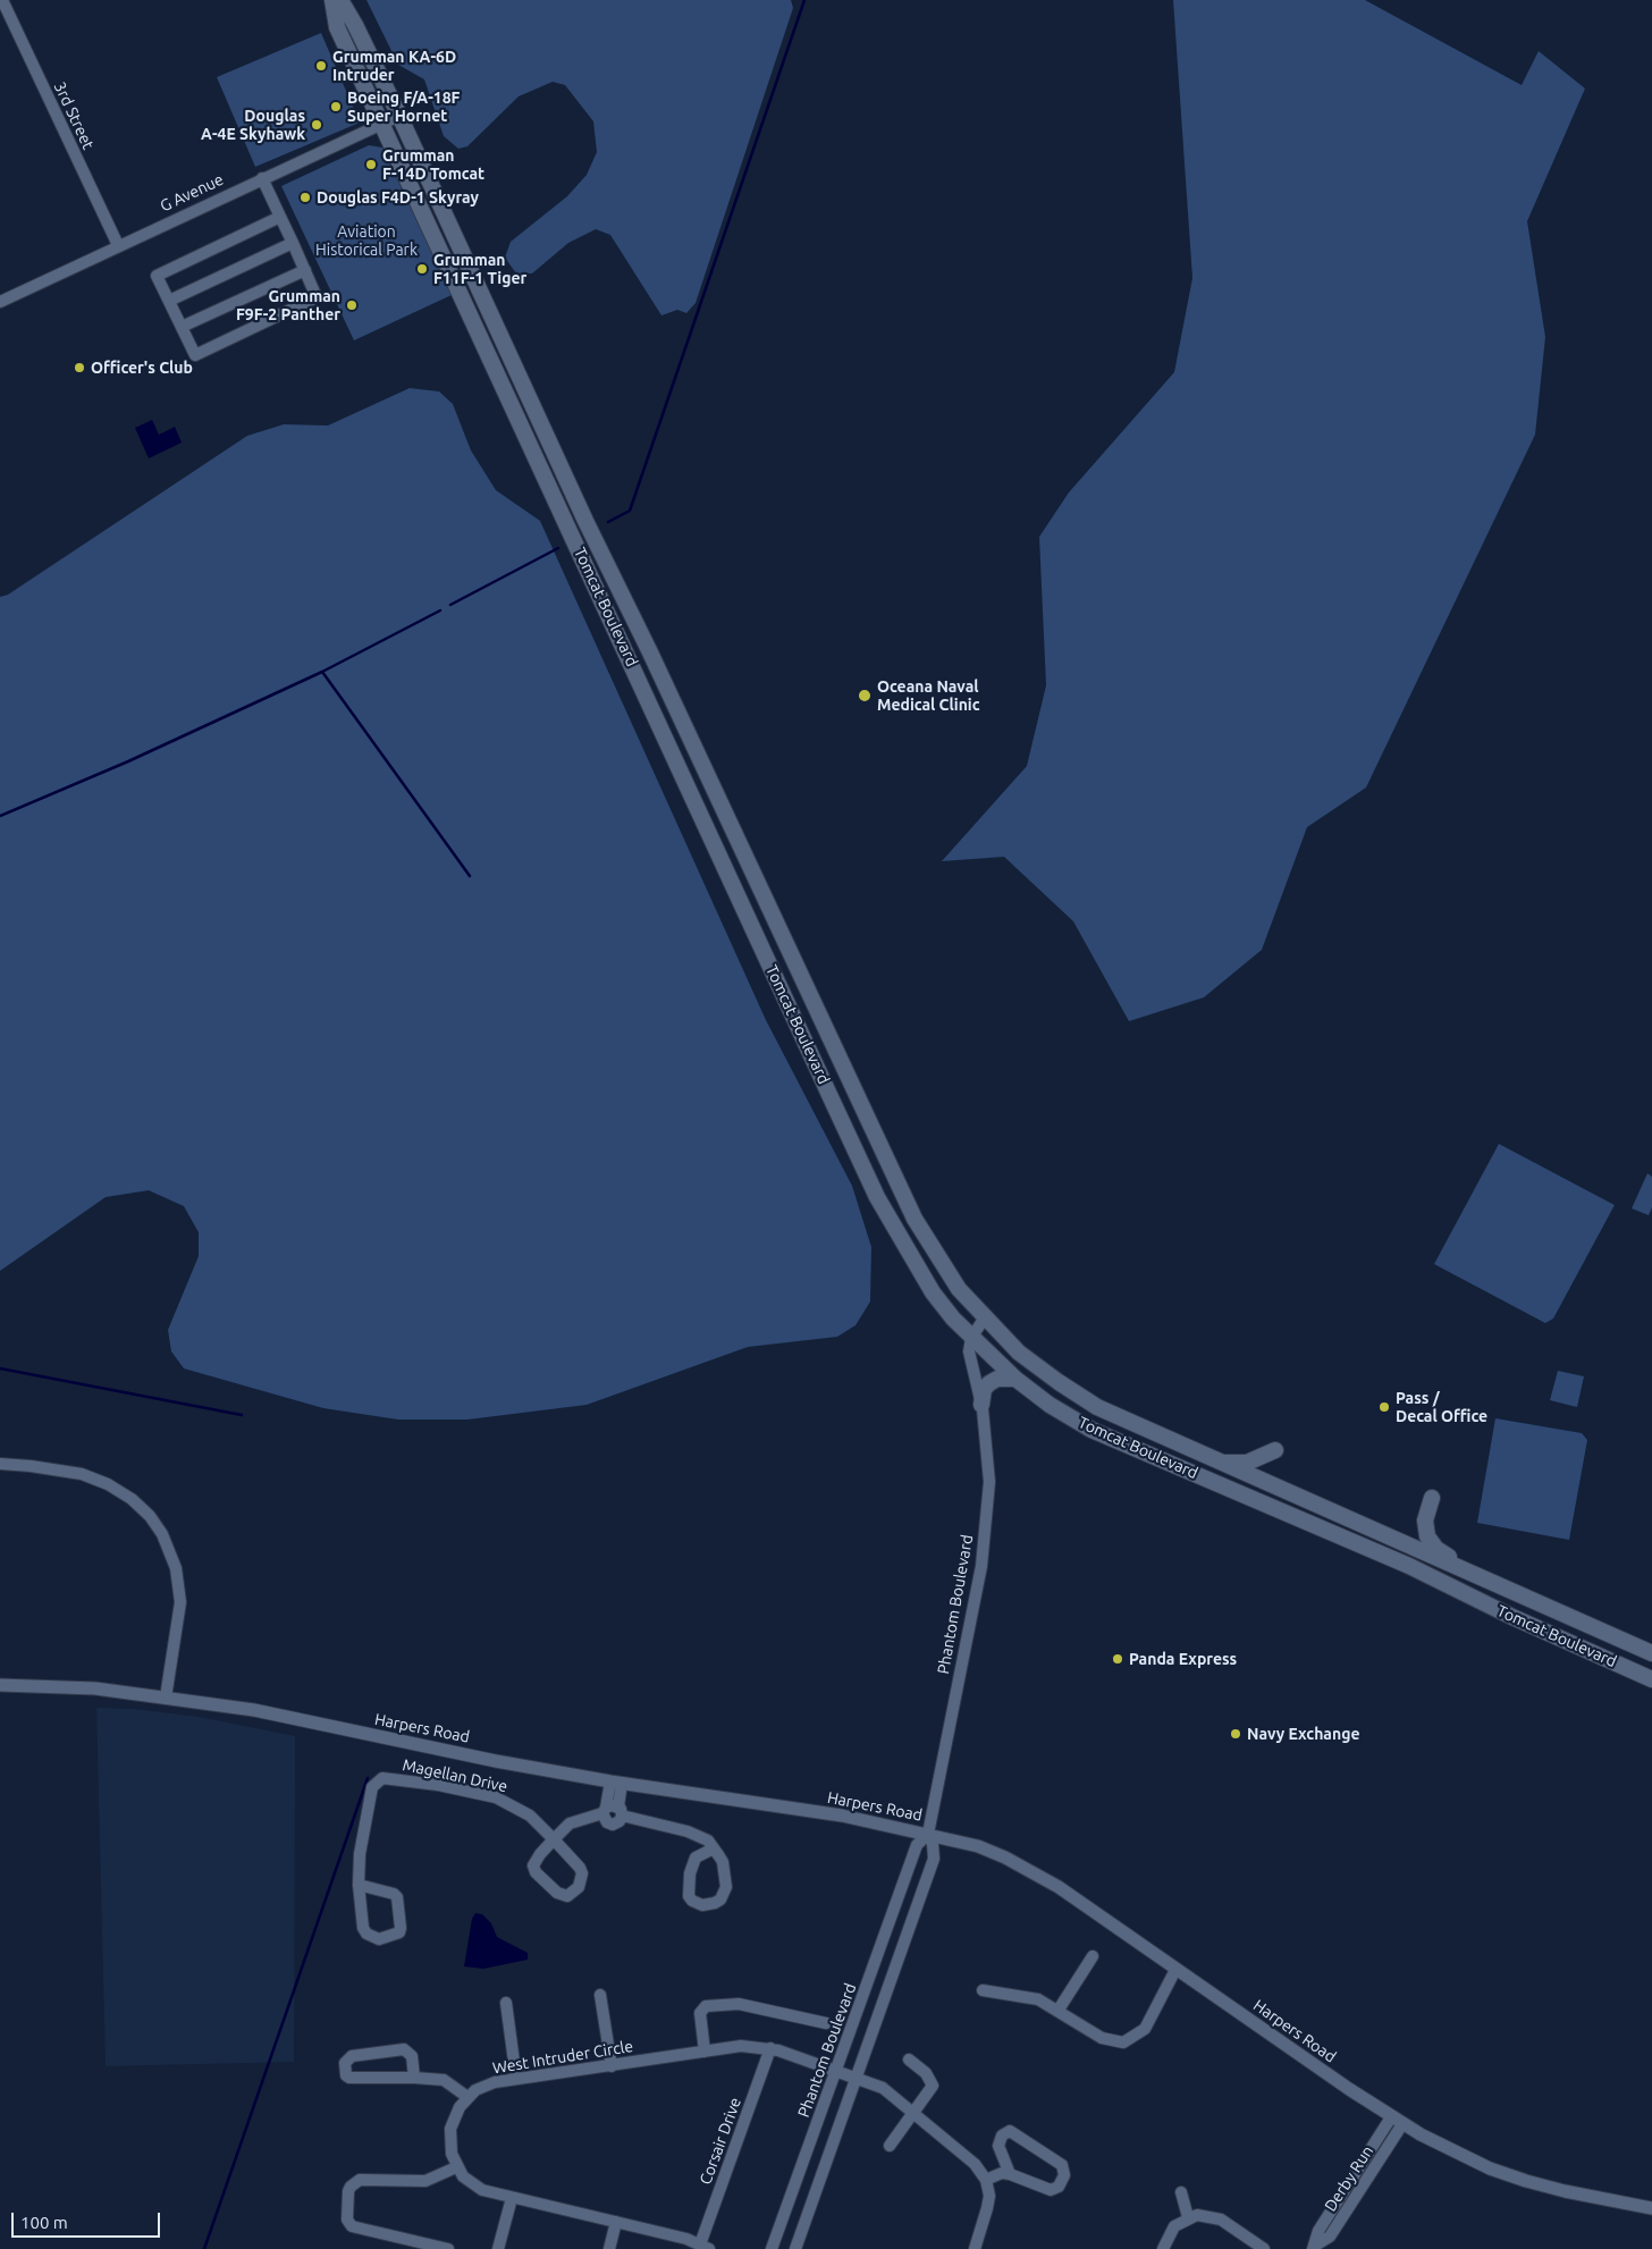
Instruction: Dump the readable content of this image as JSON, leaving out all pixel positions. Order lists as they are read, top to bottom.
{
  "streets": {
    "main road": ["Tomcat Boulevard"],
    "street": [
      "3rd Street",
      "G Avenue",
      "Phantom Boulevard",
      "Harpers Road",
      "Magellan Drive",
      "West Intruder Circle",
      "Corsair Drive",
      "Derby Run"
    ]
  },
  "crossings": [
    ["3rd Street", "G Avenue"],
    ["G Avenue", "Tomcat Boulevard"],
    ["Tomcat Boulevard", "Phantom Boulevard"],
    ["Phantom Boulevard", "Harpers Road"],
    ["Phantom Boulevard", "West Intruder Circle"],
    ["Harpers Road", "Derby Run"],
    ["West Intruder Circle", "Corsair Drive"]
  ],
  "parks": ["Aviation Historical Park"],
  "places": [
    "Grumman KA-6D Intruder",
    "Boeing F/A-18F Super Hornet",
    "Douglas A-4E Skyhawk",
    "Grumman F-14D Tomcat",
    "Douglas F4D-1 Skyray",
    "Grumman F11F-1 Tiger",
    "Grumman F9F-2 Panther",
    "Officer's Club",
    "Oceana Naval Medical Clinic",
    "Pass / Decal Office",
    "Panda Express",
    "Navy Exchange"
  ],
  "scale_bar": "100 m"
}
